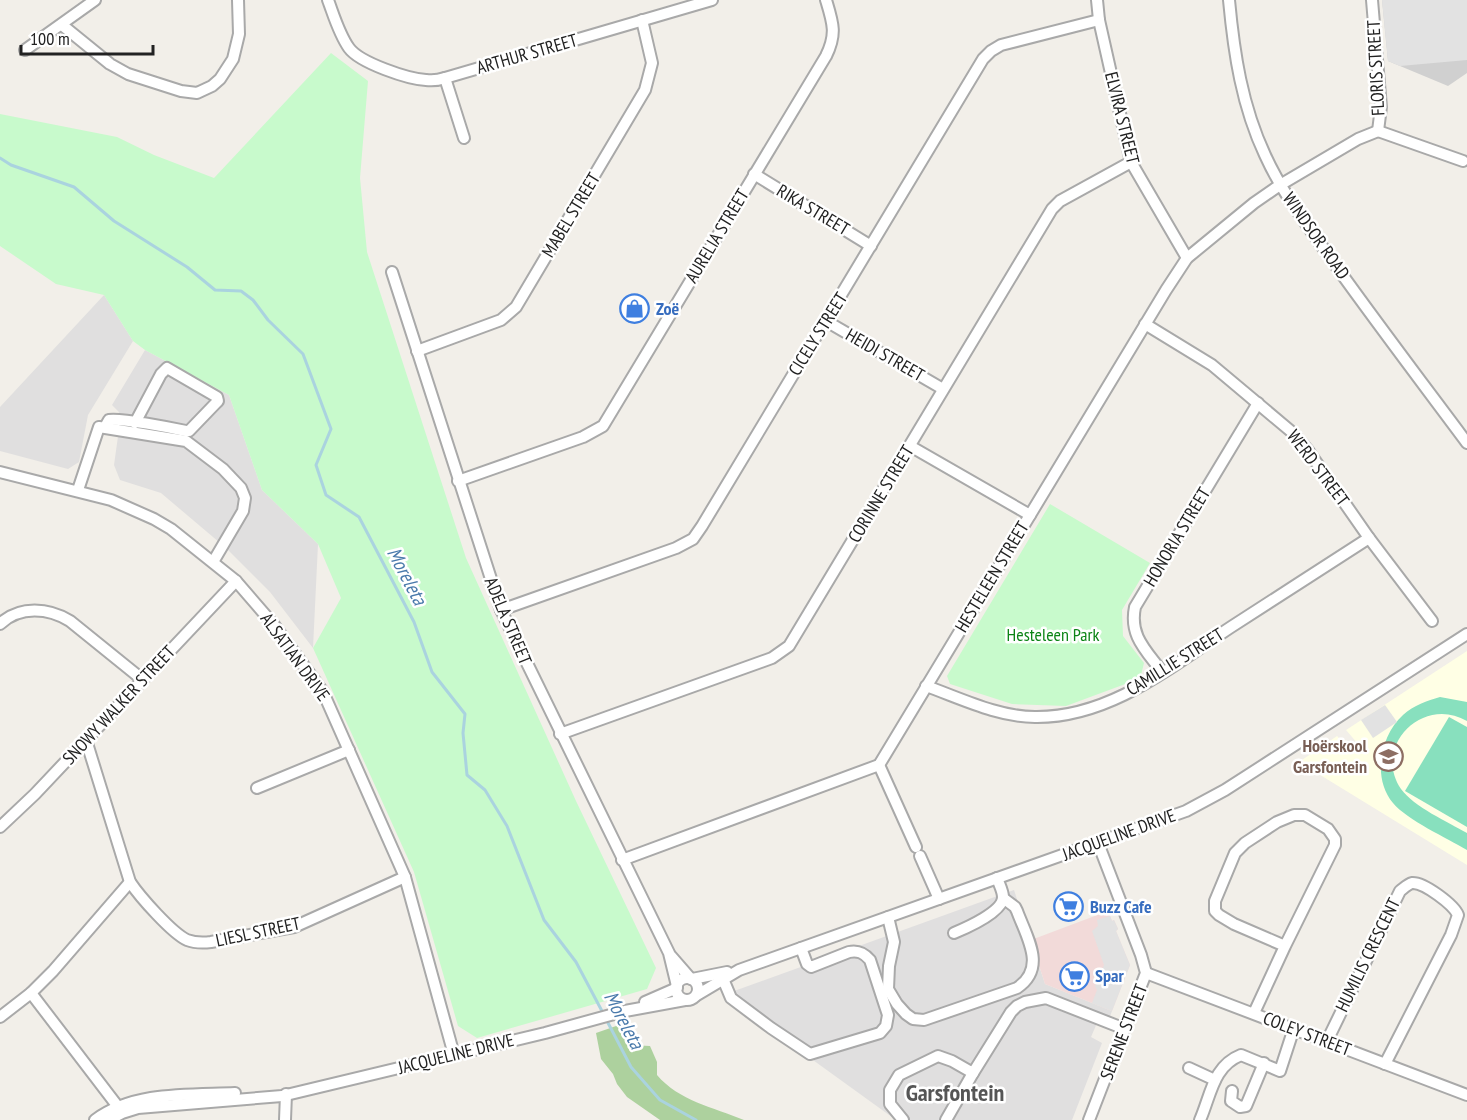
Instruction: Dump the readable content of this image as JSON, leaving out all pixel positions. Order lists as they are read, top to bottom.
{
  "streets": {
    "street": [
      "ARTHUR STREET",
      "FLORIS STREET",
      "ELVIRA STREET",
      "RIKA STREET",
      "MABEL STREET",
      "AURELIA STREET",
      "WINDSOR ROAD",
      "CICELY STREET",
      "HEIDI STREET",
      "WERD STREET",
      "CORINNE STREET",
      "HONORIA STREET",
      "HESTELEEN STREET",
      "ADELA STREET",
      "ALSATIAN DRIVE",
      "CAMILLIE STREET",
      "SNOWY WALKER STREET",
      "JACQUELINE DRIVE",
      "LIESL STREET",
      "HUMILIS CRESCENT",
      "SERENE STREET",
      "COLEY STREET"
    ]
  },
  "crossings": [
    ["ARTHUR STREET", "MABEL STREET"],
    ["FLORIS STREET", "WINDSOR ROAD"],
    ["FLORIS STREET", "HESTELEEN STREET"],
    ["ELVIRA STREET", "CICELY STREET"],
    ["ELVIRA STREET", "CORINNE STREET"],
    ["ELVIRA STREET", "HESTELEEN STREET"],
    ["RIKA STREET", "AURELIA STREET"],
    ["RIKA STREET", "CICELY STREET"],
    ["MABEL STREET", "ADELA STREET"],
    ["AURELIA STREET", "ADELA STREET"],
    ["WINDSOR ROAD", "HESTELEEN STREET"],
    ["CICELY STREET", "HEIDI STREET"],
    ["CICELY STREET", "ADELA STREET"],
    ["HEIDI STREET", "CORINNE STREET"],
    ["WERD STREET", "HONORIA STREET"],
    ["WERD STREET", "HESTELEEN STREET"],
    ["WERD STREET", "CAMILLIE STREET"],
    ["CORINNE STREET", "ADELA STREET"],
    ["HONORIA STREET", "CAMILLIE STREET"],
    ["HESTELEEN STREET", "CAMILLIE STREET"],
    ["ADELA STREET", "JACQUELINE DRIVE"],
    ["ALSATIAN DRIVE", "SNOWY WALKER STREET"],
    ["ALSATIAN DRIVE", "JACQUELINE DRIVE"],
    ["ALSATIAN DRIVE", "LIESL STREET"],
    ["SNOWY WALKER STREET", "LIESL STREET"],
    ["JACQUELINE DRIVE", "SERENE STREET"],
    ["HUMILIS CRESCENT", "COLEY STREET"],
    ["SERENE STREET", "COLEY STREET"]
  ],
  "districts": ["Garsfontein"],
  "water": ["Moreleta"],
  "parks": ["Hesteleen Park"],
  "places": {
    "shop": ["Zoë"],
    "school or university": ["Hoërskool Garsfontein"],
    "supermarket": ["Buzz Cafe", "Spar"]
  },
  "scale_bar": "100 m"
}
